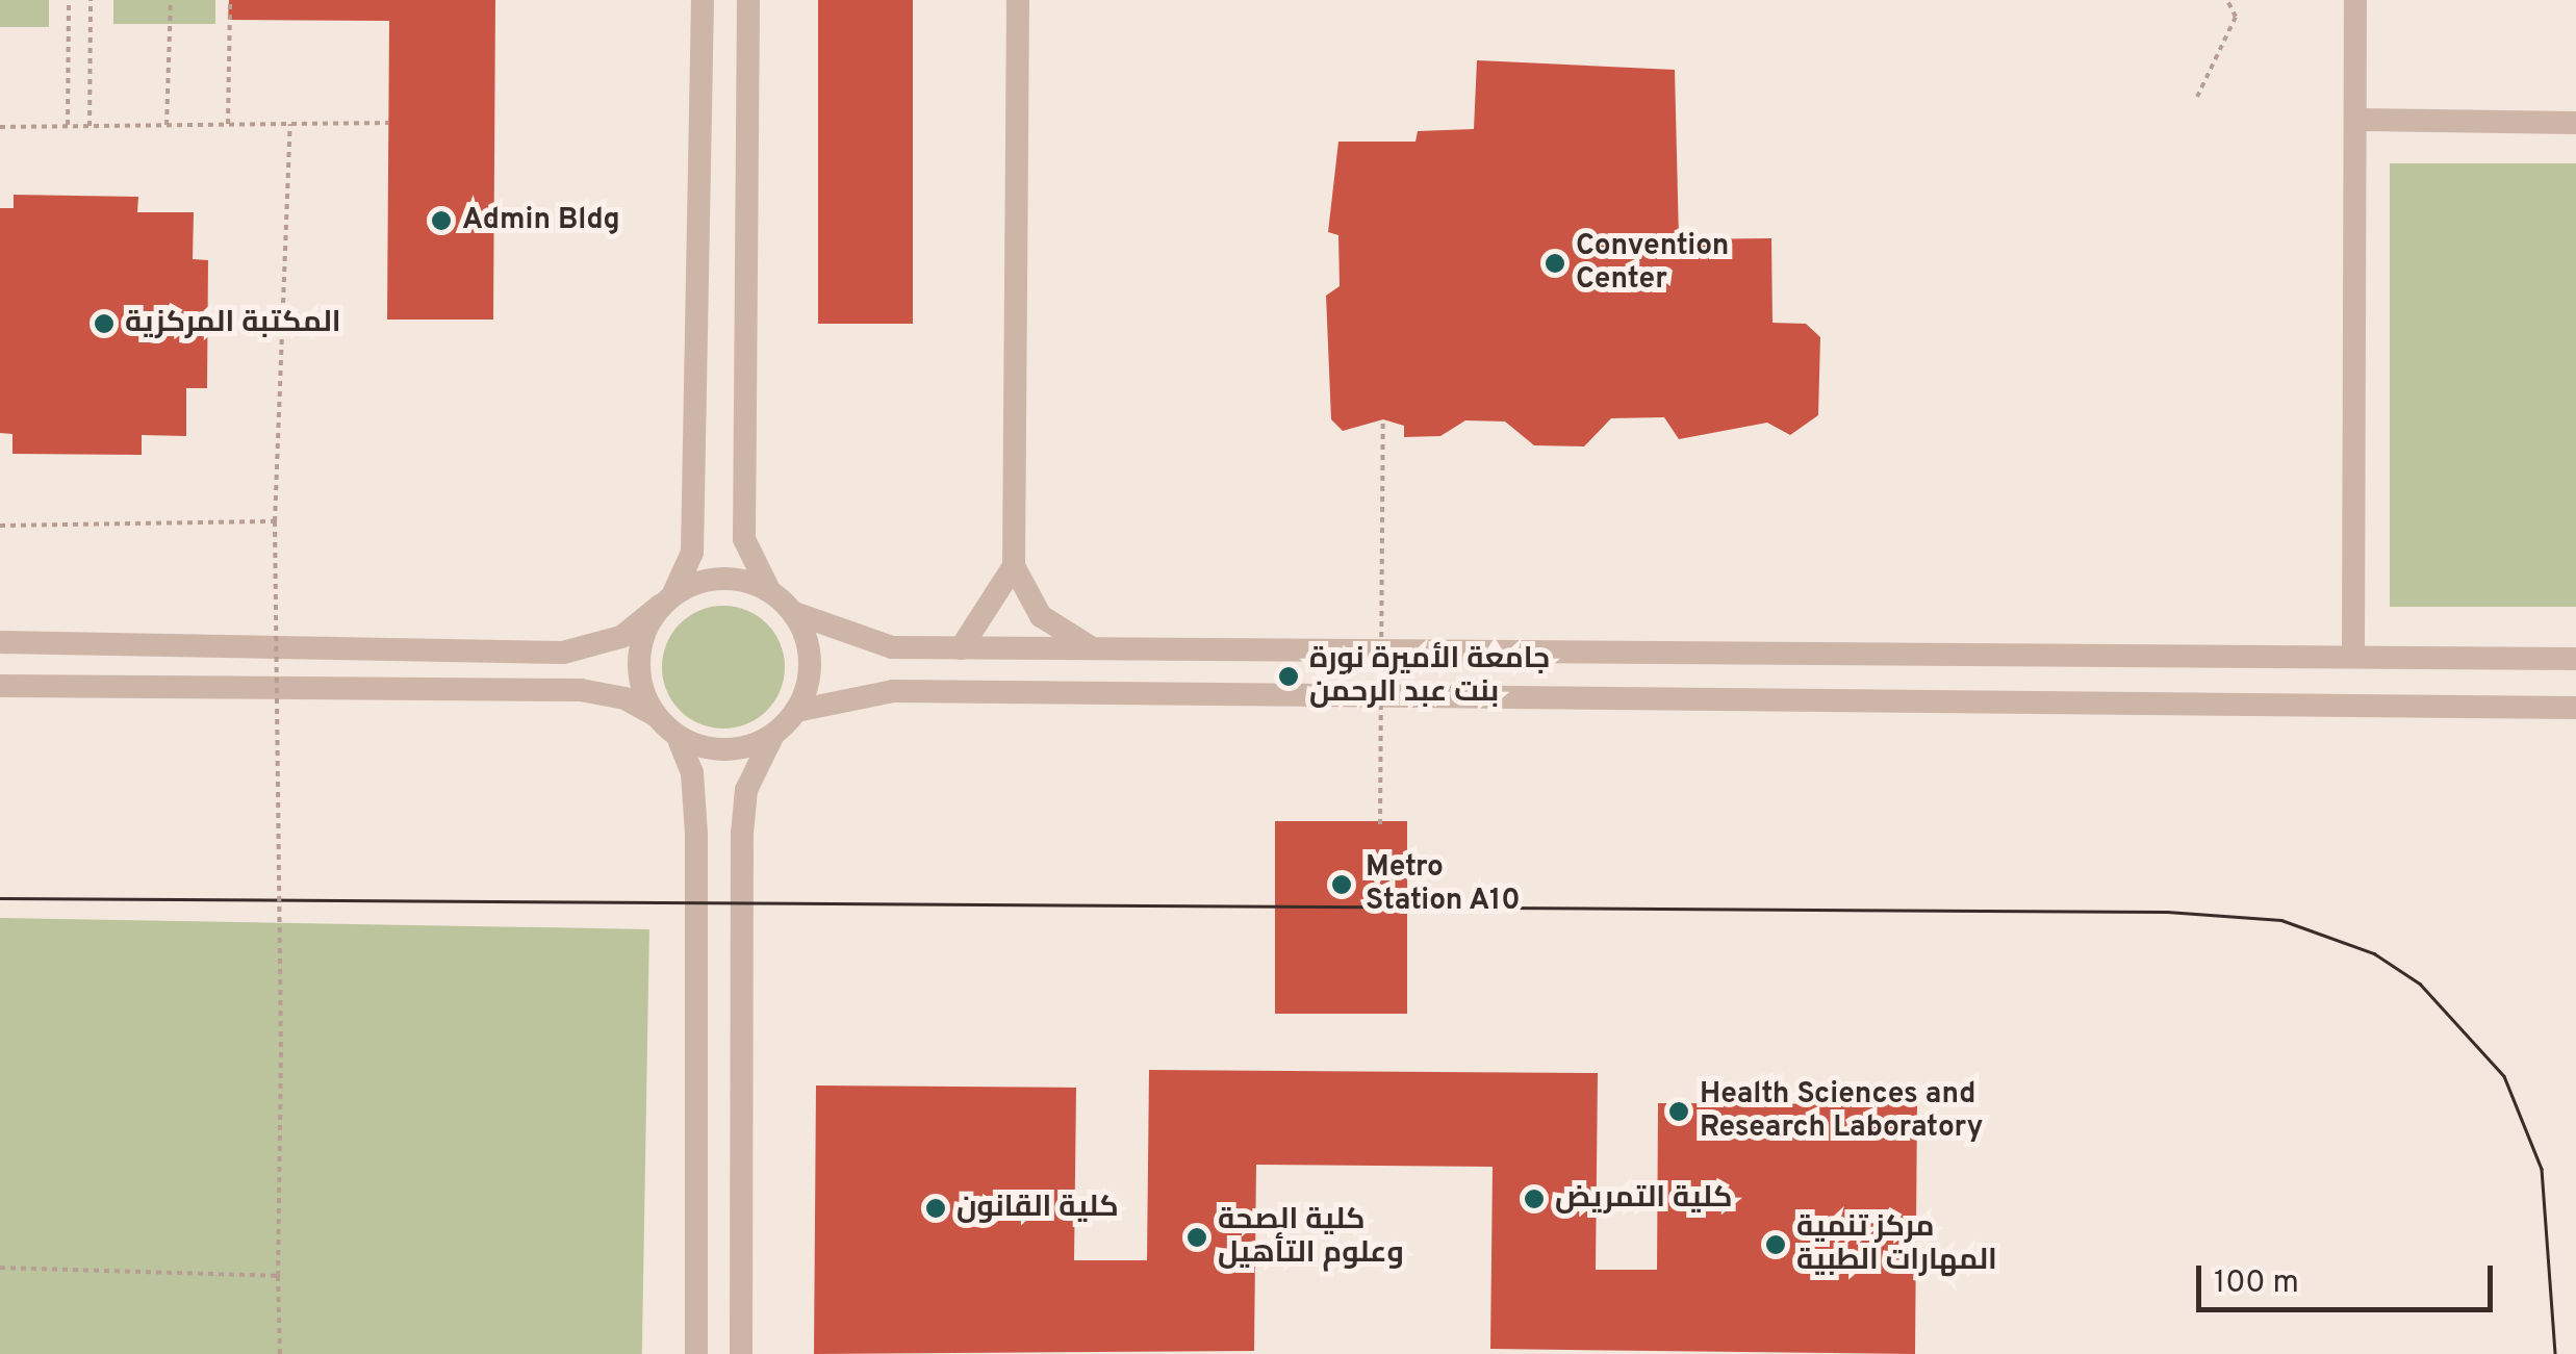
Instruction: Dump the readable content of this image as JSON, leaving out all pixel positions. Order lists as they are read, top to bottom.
{
  "places": [
    "Admin Bldg",
    "Convention Center",
    "المكتبة المركزية",
    "جامعة الأميرة نورة بنت عبد الرحمن",
    "Metro Station A10",
    "Health Sciences and Research Laboratory",
    "كلية التمريض",
    "كلية القانون",
    "كلية الصحة وعلوم التأهيل",
    "مركز تنمية المهارات الطبية"
  ],
  "scale_bar": "100 m"
}
